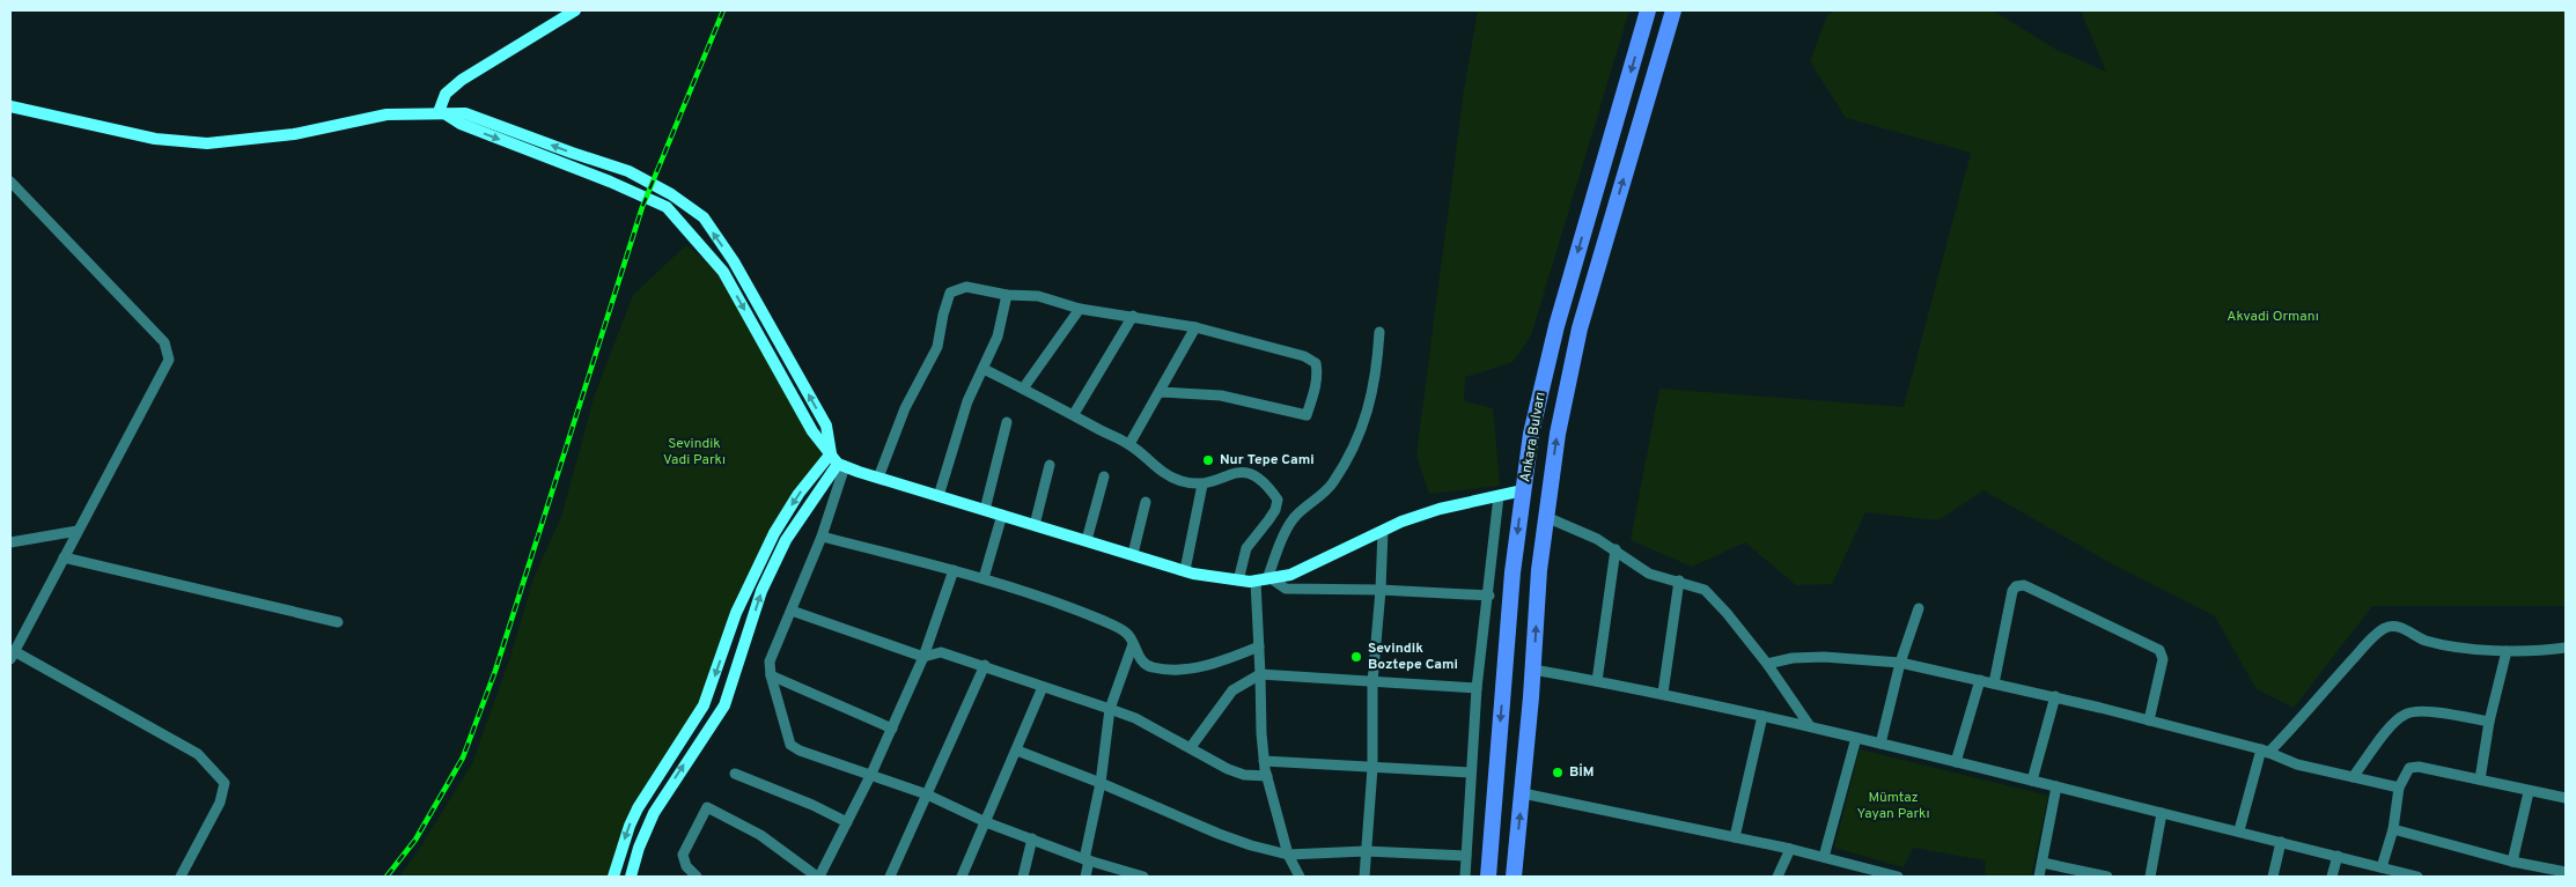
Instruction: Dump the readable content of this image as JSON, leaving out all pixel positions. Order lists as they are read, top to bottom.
{
  "streets": {
    "main road": ["Ankara Bulvarı"]
  },
  "parks": ["Akvadi Ormanı", "Sevindik Vadi Parkı", "Mümtaz Yayan Parkı"],
  "places": ["Nur Tepe Cami", "Sevindik Boztepe Cami", "BİM"]
}
